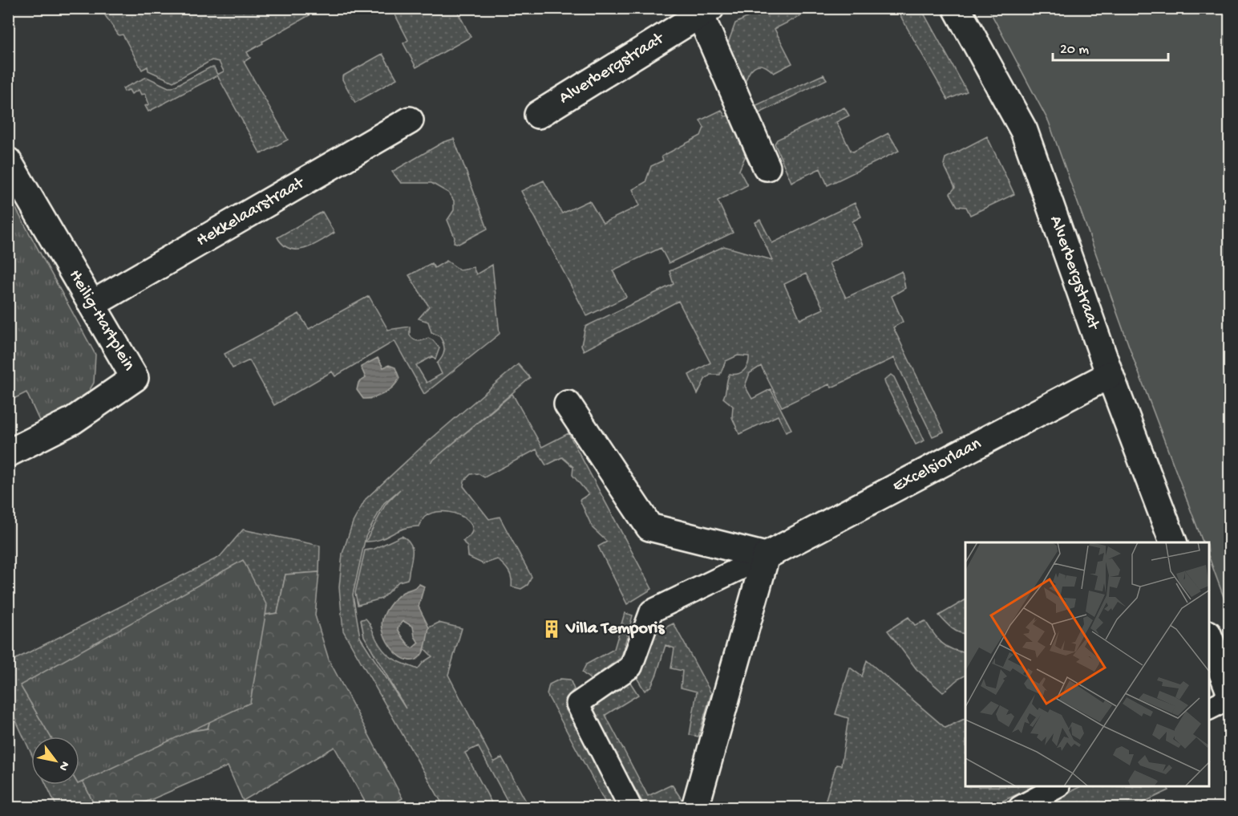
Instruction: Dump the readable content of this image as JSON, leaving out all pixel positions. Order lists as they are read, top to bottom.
{
  "streets": {
    "street": [
      "Alverbergstraat",
      "Hekkelaarstraat",
      "Heilig-Hartplein",
      "Excelsiorlaan"
    ]
  },
  "crossings": [
    ["Alverbergstraat", "Excelsiorlaan"],
    ["Hekkelaarstraat", "Heilig-Hartplein"]
  ],
  "places": {
    "building": ["Villa Temporis"]
  },
  "scale_bar": "20 m",
  "north": "bottom right"
}
